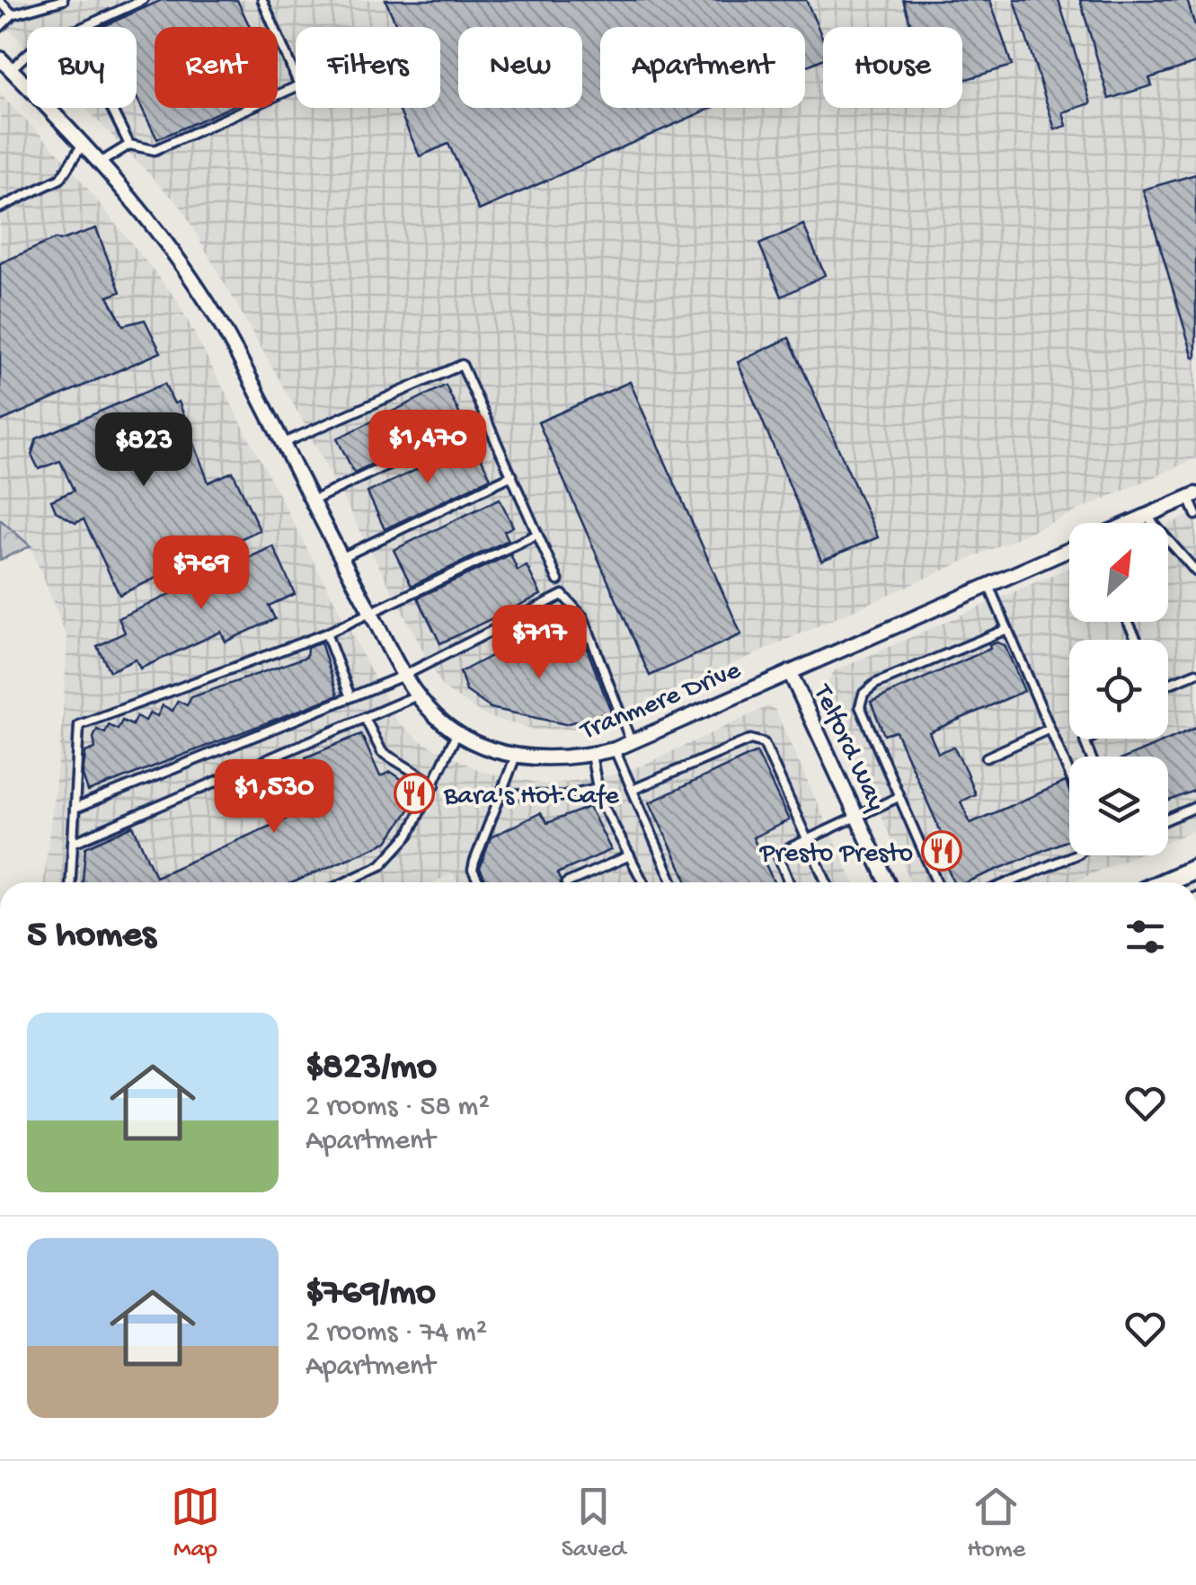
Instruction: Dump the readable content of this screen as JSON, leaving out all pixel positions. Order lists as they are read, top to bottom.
{
  "streets": {
    "street": ["Tranmere Drive", "Telford Way"]
  },
  "crossings": [
    ["Tranmere Drive", "Telford Way"]
  ],
  "places": {
    "restaurant": ["Bara's Hot Cafe", "Presto Presto"]
  },
  "north": "top right",
  "page": {
    "chip": [
      "Buy",
      "Rent",
      "Filters",
      "New",
      "Apartment",
      "House"
    ],
    "price": [
      "$1,470",
      "$823",
      "$769",
      "$717",
      "$1,530"
    ],
    "heading": "5 homes",
    "list": [
      {
        "name": "$823/mo",
        "note": "2 rooms · 58 m² · Apartment"
      },
      {
        "name": "$769/mo",
        "note": "2 rooms · 74 m² · Apartment"
      }
    ],
    "tabs": ["Map", "Saved", "Home"]
  }
}
